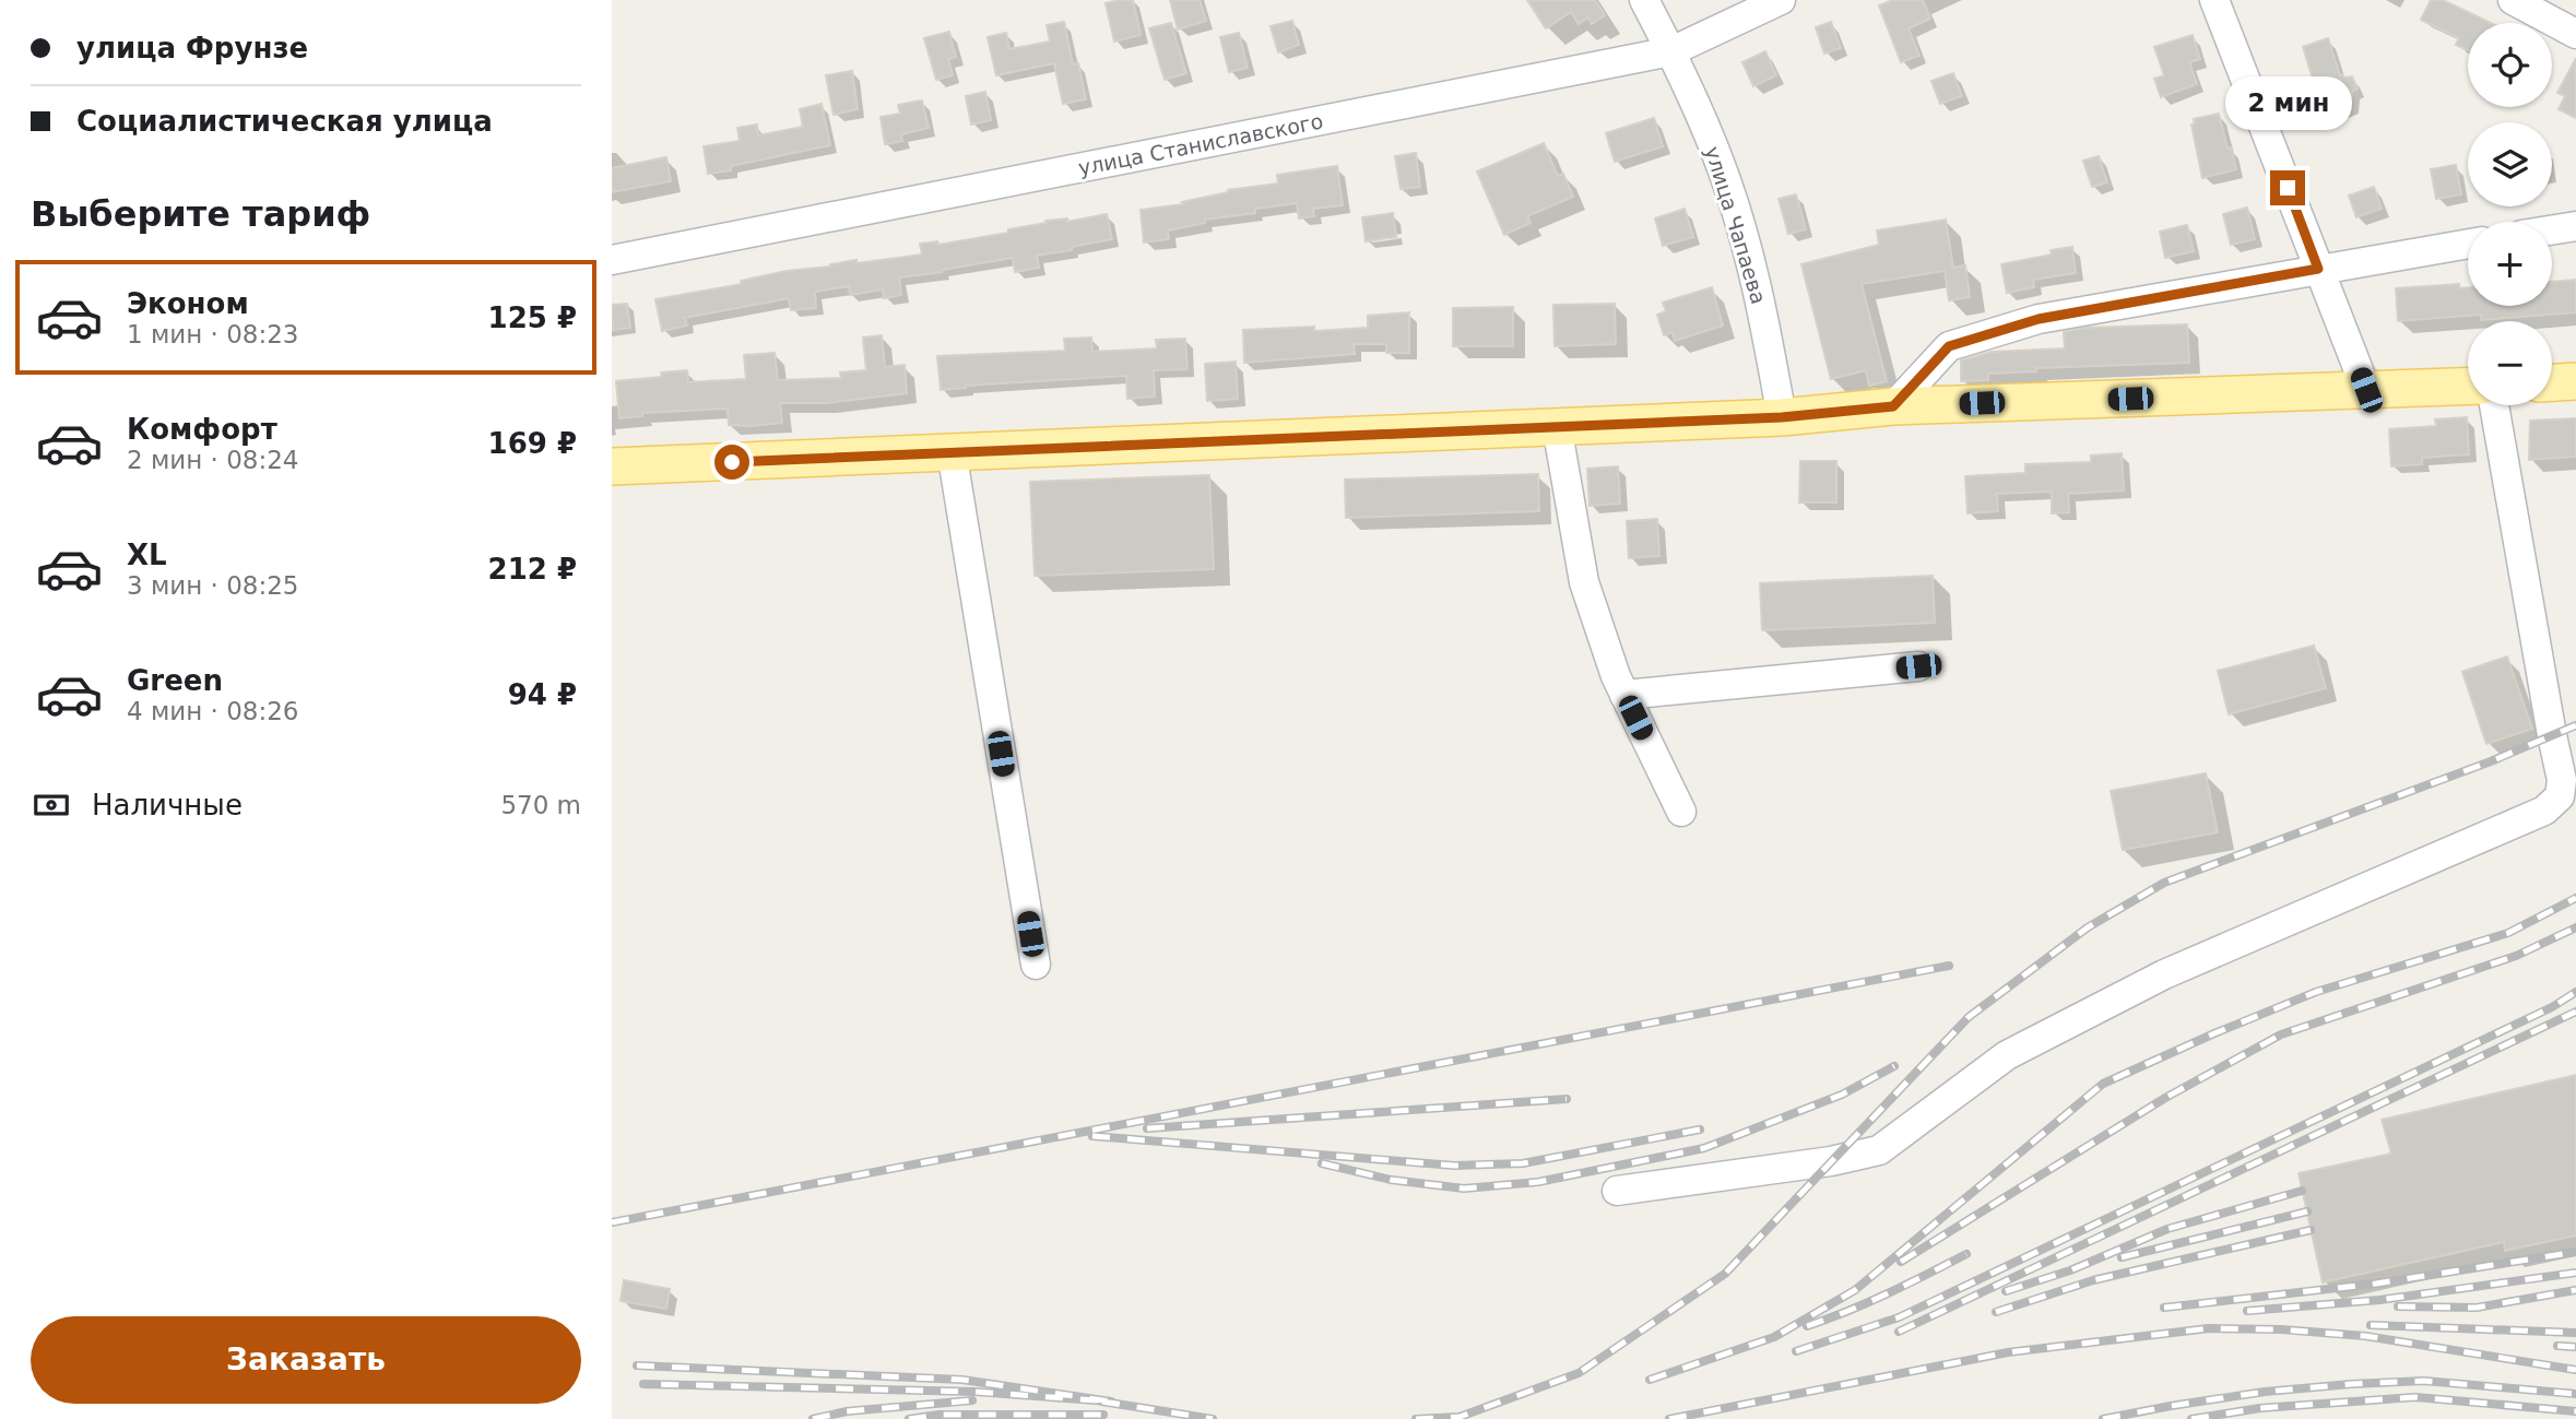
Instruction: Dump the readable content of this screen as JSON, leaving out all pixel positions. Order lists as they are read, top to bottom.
{
  "streets": {
    "street": ["улица Станиславского", "улица Чапаева"]
  },
  "crossings": [
    ["улица Станиславского", "улица Чапаева"]
  ],
  "page": {
    "banner": ["улица Фрунзе", "Социалистическая улица"],
    "map_buttons": ["+", "−"],
    "bubble": "2 мин",
    "heading": "Выберите тариф",
    "list": [
      {
        "name": "Эконом",
        "note": "1 мин · 08:23",
        "value": "125 ₽"
      },
      {
        "name": "Комфорт",
        "note": "2 мин · 08:24",
        "value": "169 ₽"
      },
      {
        "name": "XL",
        "note": "3 мин · 08:25",
        "value": "212 ₽"
      },
      {
        "name": "Green",
        "note": "4 мин · 08:26",
        "value": "94 ₽"
      }
    ],
    "pay": ["Наличные", "570 m"],
    "buttons": "Заказать"
  }
}
